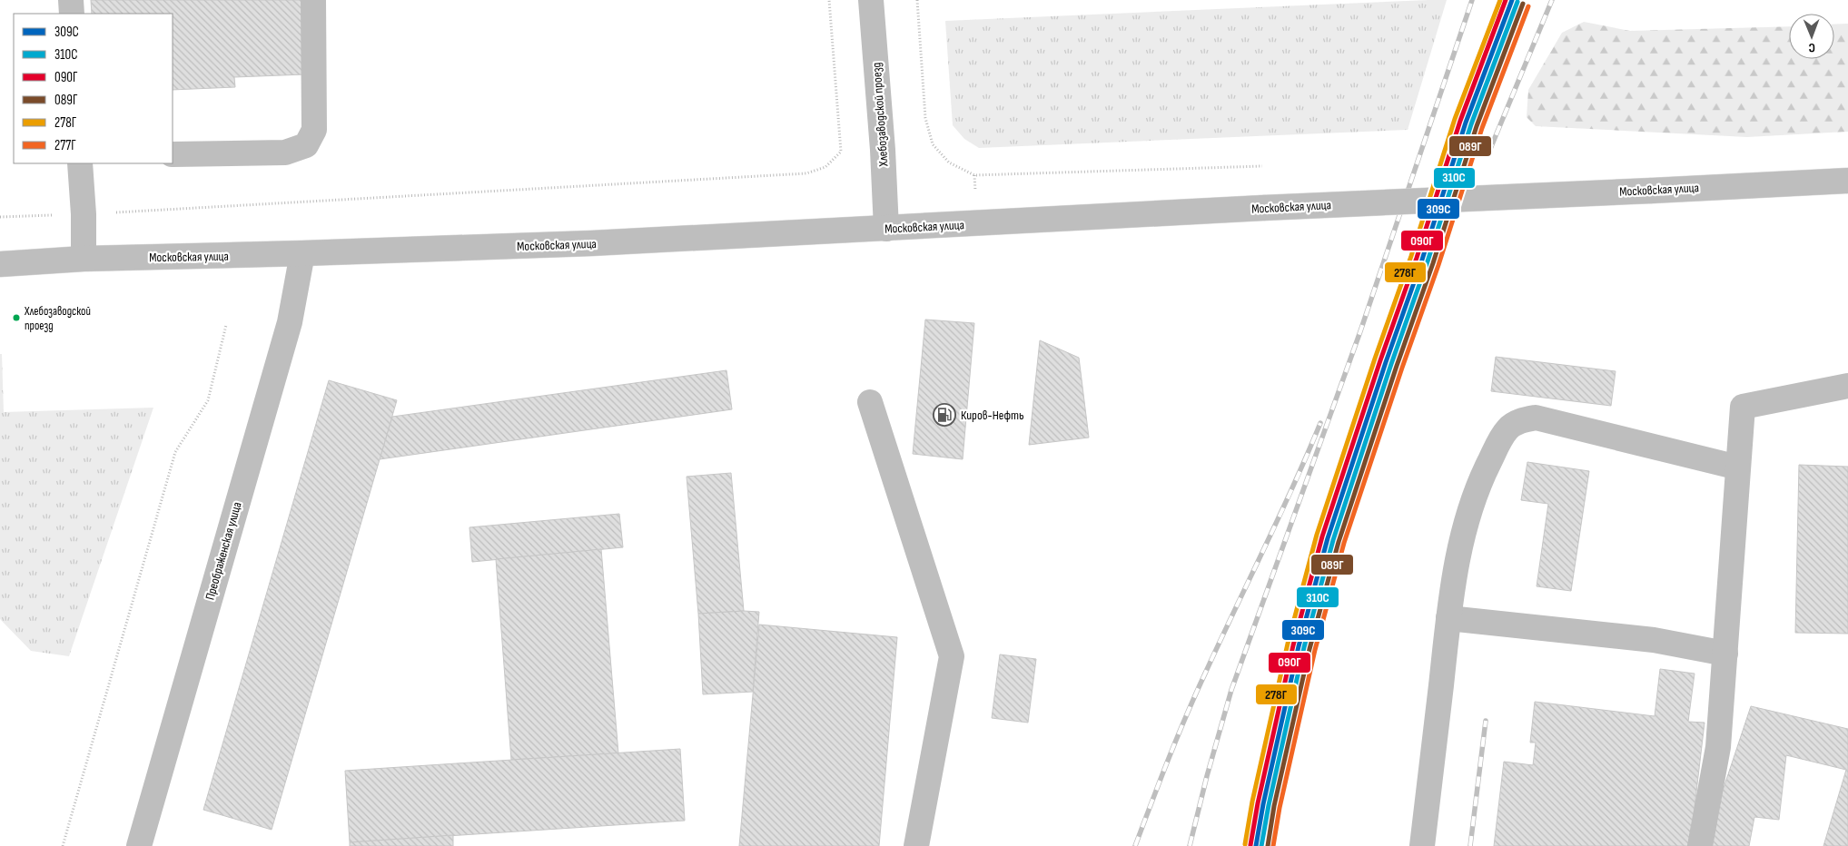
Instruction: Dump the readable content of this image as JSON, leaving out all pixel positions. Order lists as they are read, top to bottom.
{
  "streets": {
    "main road": ["Хлебозаводской проезд", "Московская улица", "Преображенская улица"]
  },
  "crossings": [
    ["Хлебозаводской проезд", "Московская улица"],
    ["Московская улица", "Преображенская улица"]
  ],
  "places": {
    "other": ["Хлебозаводской проезд"],
    "fuel station": ["Киров-Нефть"]
  },
  "lines": [
    "transit line 309С",
    "transit line 090Г",
    "transit line 278Г",
    "transit line 310С",
    "transit line 089Г",
    "transit line 277Г"
  ],
  "legend": [
    "309С",
    "310С",
    "090Г",
    "089Г",
    "278Г",
    "277Г"
  ],
  "north": "bottom"
}
